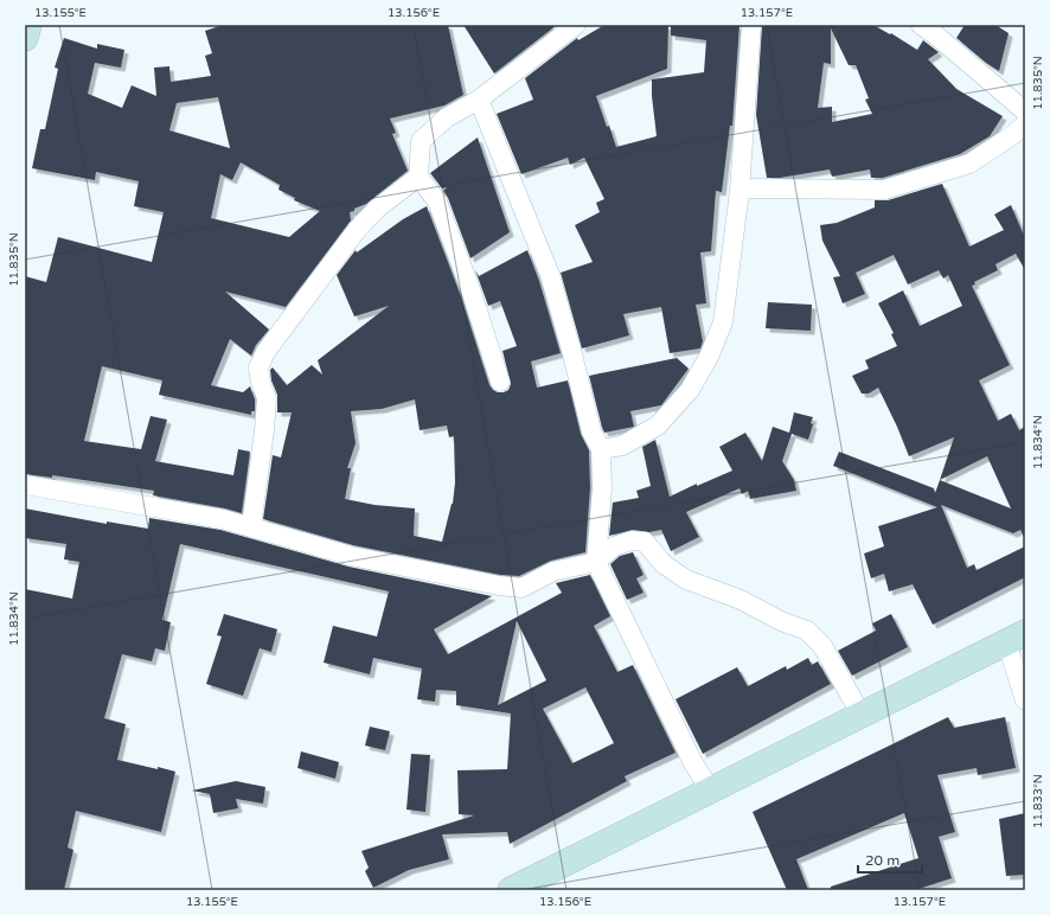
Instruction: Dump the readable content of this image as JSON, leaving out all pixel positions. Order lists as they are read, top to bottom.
{
  "scale_bar": "20 m",
  "coordinates": [
    "13.155°E",
    "13.156°E",
    "13.157°E",
    "11.835°N",
    "11.834°N",
    "11.833°N"
  ]
}
